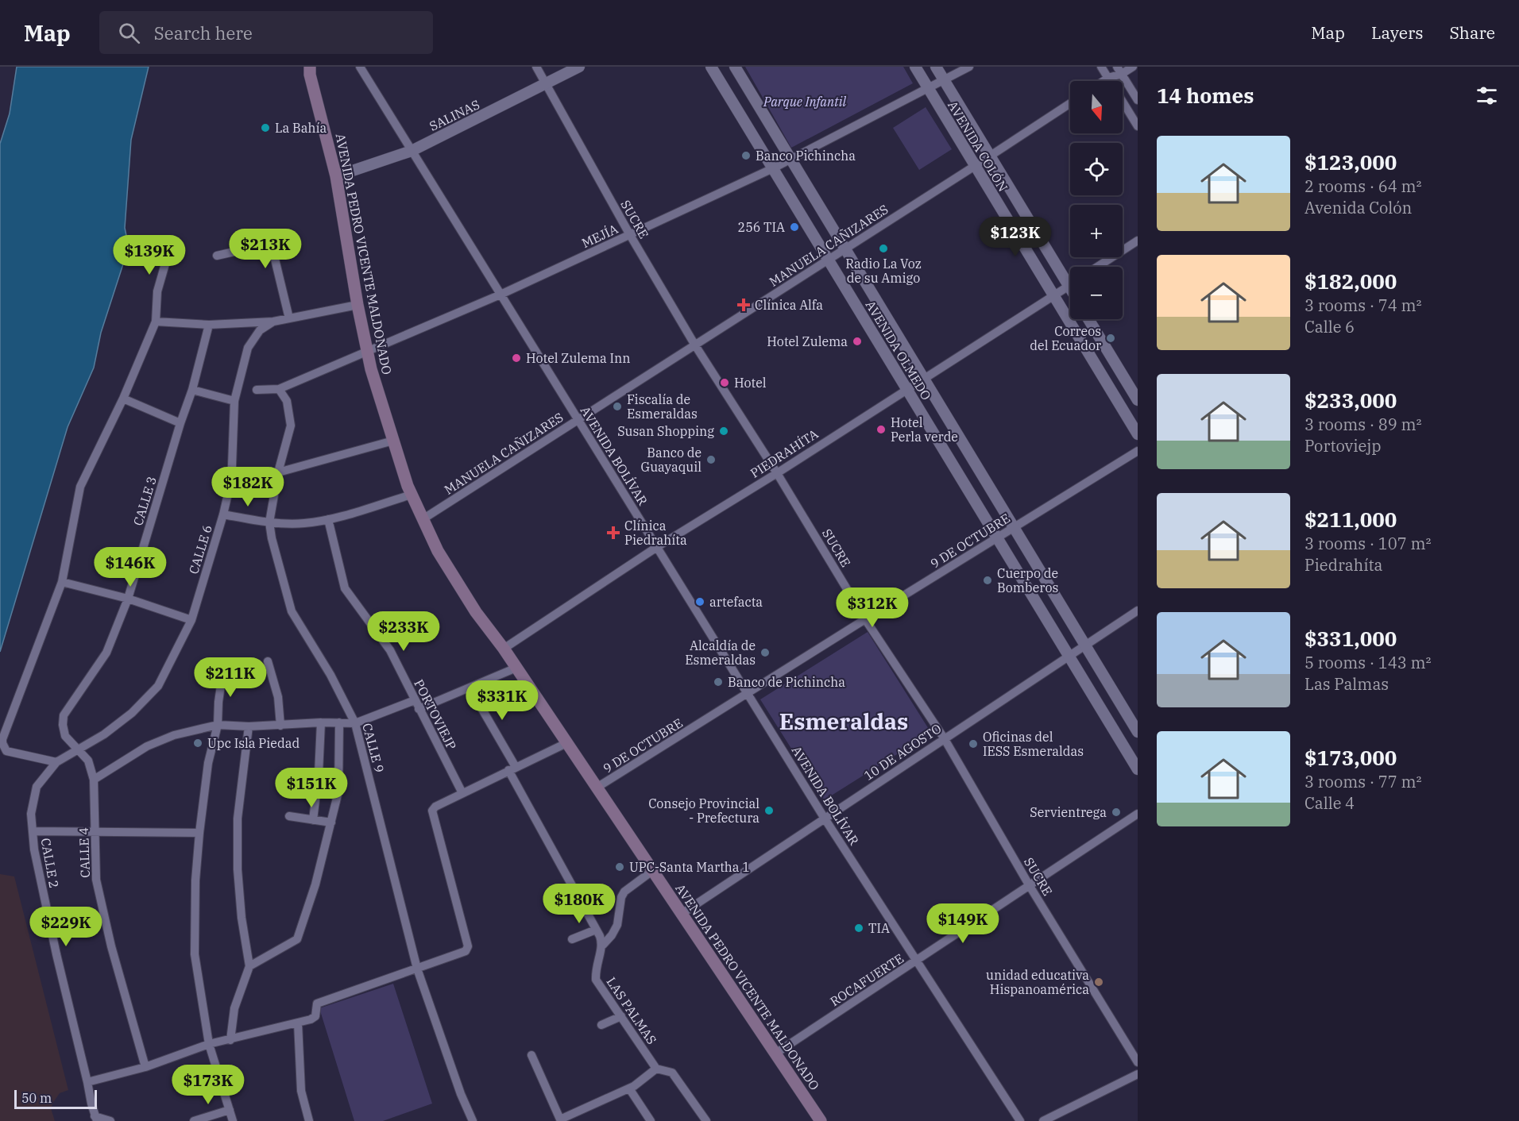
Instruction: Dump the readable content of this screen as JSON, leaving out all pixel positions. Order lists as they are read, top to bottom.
{
  "streets": {
    "main road": ["AVENIDA PEDRO VICENTE MALDONADO"],
    "street": [
      "SALINAS",
      "AVENIDA COLÓN",
      "SUCRE",
      "MEJÍA",
      "MANUELA CAÑIZARES",
      "AVENIDA OLMEDO",
      "PIEDRAHÍTA",
      "AVENIDA BOLÍVAR",
      "CALLE 3",
      "9 DE OCTUBRE",
      "CALLE 6",
      "PORTOVIEJP",
      "CALLE 9",
      "10 DE AGOSTO",
      "CALLE 4",
      "CALLE 2",
      "ROCAFUERTE",
      "LAS PALMAS"
    ]
  },
  "crossings": [
    ["SALINAS", "SUCRE"],
    ["SALINAS", "AVENIDA PEDRO VICENTE MALDONADO"],
    ["SALINAS", "AVENIDA BOLÍVAR"],
    ["AVENIDA COLÓN", "MEJÍA"],
    ["AVENIDA COLÓN", "MANUELA CAÑIZARES"],
    ["AVENIDA COLÓN", "PIEDRAHÍTA"],
    ["SUCRE", "MEJÍA"],
    ["SUCRE", "MANUELA CAÑIZARES"],
    ["SUCRE", "PIEDRAHÍTA"],
    ["SUCRE", "9 DE OCTUBRE"],
    ["SUCRE", "10 DE AGOSTO"],
    ["SUCRE", "ROCAFUERTE"],
    ["MEJÍA", "AVENIDA PEDRO VICENTE MALDONADO"],
    ["MEJÍA", "AVENIDA OLMEDO"],
    ["MEJÍA", "AVENIDA BOLÍVAR"],
    ["MEJÍA", "CALLE 9"],
    ["MANUELA CAÑIZARES", "AVENIDA PEDRO VICENTE MALDONADO"],
    ["MANUELA CAÑIZARES", "AVENIDA OLMEDO"],
    ["MANUELA CAÑIZARES", "AVENIDA BOLÍVAR"],
    ["AVENIDA PEDRO VICENTE MALDONADO", "PIEDRAHÍTA"],
    ["AVENIDA PEDRO VICENTE MALDONADO", "9 DE OCTUBRE"],
    ["AVENIDA PEDRO VICENTE MALDONADO", "10 DE AGOSTO"],
    ["AVENIDA PEDRO VICENTE MALDONADO", "ROCAFUERTE"],
    ["AVENIDA PEDRO VICENTE MALDONADO", "LAS PALMAS"],
    ["AVENIDA OLMEDO", "PIEDRAHÍTA"],
    ["AVENIDA OLMEDO", "9 DE OCTUBRE"],
    ["AVENIDA OLMEDO", "10 DE AGOSTO"],
    ["PIEDRAHÍTA", "AVENIDA BOLÍVAR"],
    ["AVENIDA BOLÍVAR", "9 DE OCTUBRE"],
    ["AVENIDA BOLÍVAR", "10 DE AGOSTO"],
    ["AVENIDA BOLÍVAR", "ROCAFUERTE"],
    ["CALLE 3", "CALLE 6"],
    ["CALLE 3", "CALLE 4"],
    ["CALLE 3", "CALLE 2"],
    ["CALLE 6", "CALLE 4"],
    ["CALLE 6", "CALLE 2"],
    ["CALLE 4", "CALLE 2"]
  ],
  "districts": ["Esmeraldas"],
  "parks": ["Parque Infantil"],
  "places": {
    "other": [
      "La Bahía",
      "Banco Pichincha",
      "256 TIA",
      "Radio La Voz de su Amigo",
      "Correos del Ecuador",
      "Hotel Zulema",
      "Hotel Zulema Inn",
      "Hotel",
      "Fiscalía de Esmeraldas",
      "Hotel Perla verde",
      "Susan Shopping",
      "Banco de Guayaquil",
      "Cuerpo de Bomberos",
      "artefacta",
      "Alcaldía de Esmeraldas",
      "Banco de Pichincha",
      "Upc Isla Piedad",
      "Oficinas del IESS Esmeraldas",
      "Consejo Provincial - Prefectura",
      "Servientrega",
      "UPC-Santa Martha 1",
      "TIA",
      "unidad educativa Hispanoamérica"
    ],
    "health": ["Clínica Alfa", "Clínica Piedrahíta"]
  },
  "scale_bar": "50 m",
  "north": "bottom",
  "page": {
    "header": "Map",
    "search": "Search here",
    "nav": ["Map", "Layers", "Share"],
    "heading": "14 homes",
    "map_buttons": ["+", "−"],
    "list": [
      {
        "name": "$123,000",
        "note": "2 rooms · 64 m² · Avenida Colón"
      },
      {
        "name": "$182,000",
        "note": "3 rooms · 74 m² · Calle 6"
      },
      {
        "name": "$233,000",
        "note": "3 rooms · 89 m² · Portoviejp"
      },
      {
        "name": "$211,000",
        "note": "3 rooms · 107 m² · Piedrahíta"
      },
      {
        "name": "$331,000",
        "note": "5 rooms · 143 m² · Las Palmas"
      },
      {
        "name": "$173,000",
        "note": "3 rooms · 77 m² · Calle 4"
      }
    ],
    "price": [
      "$123K",
      "$213K",
      "$139K",
      "$182K",
      "$146K",
      "$312K",
      "$233K",
      "$211K",
      "$331K",
      "$151K",
      "$180K",
      "$149K",
      "$229K",
      "$173K"
    ],
    "scale": "50 m"
  }
}
